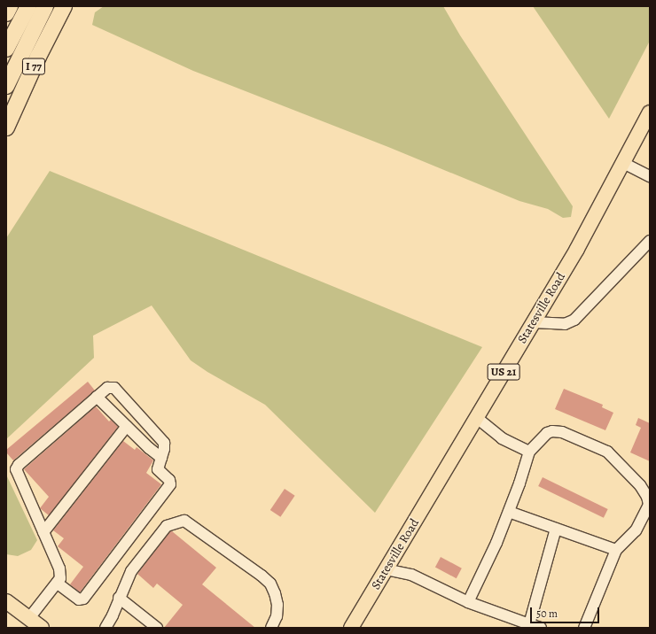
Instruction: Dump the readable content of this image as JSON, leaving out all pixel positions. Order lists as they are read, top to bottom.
{
  "streets": {
    "highway": ["I 77"],
    "main road": ["Statesville Road", "US 21"]
  },
  "scale_bar": "50 m"
}
